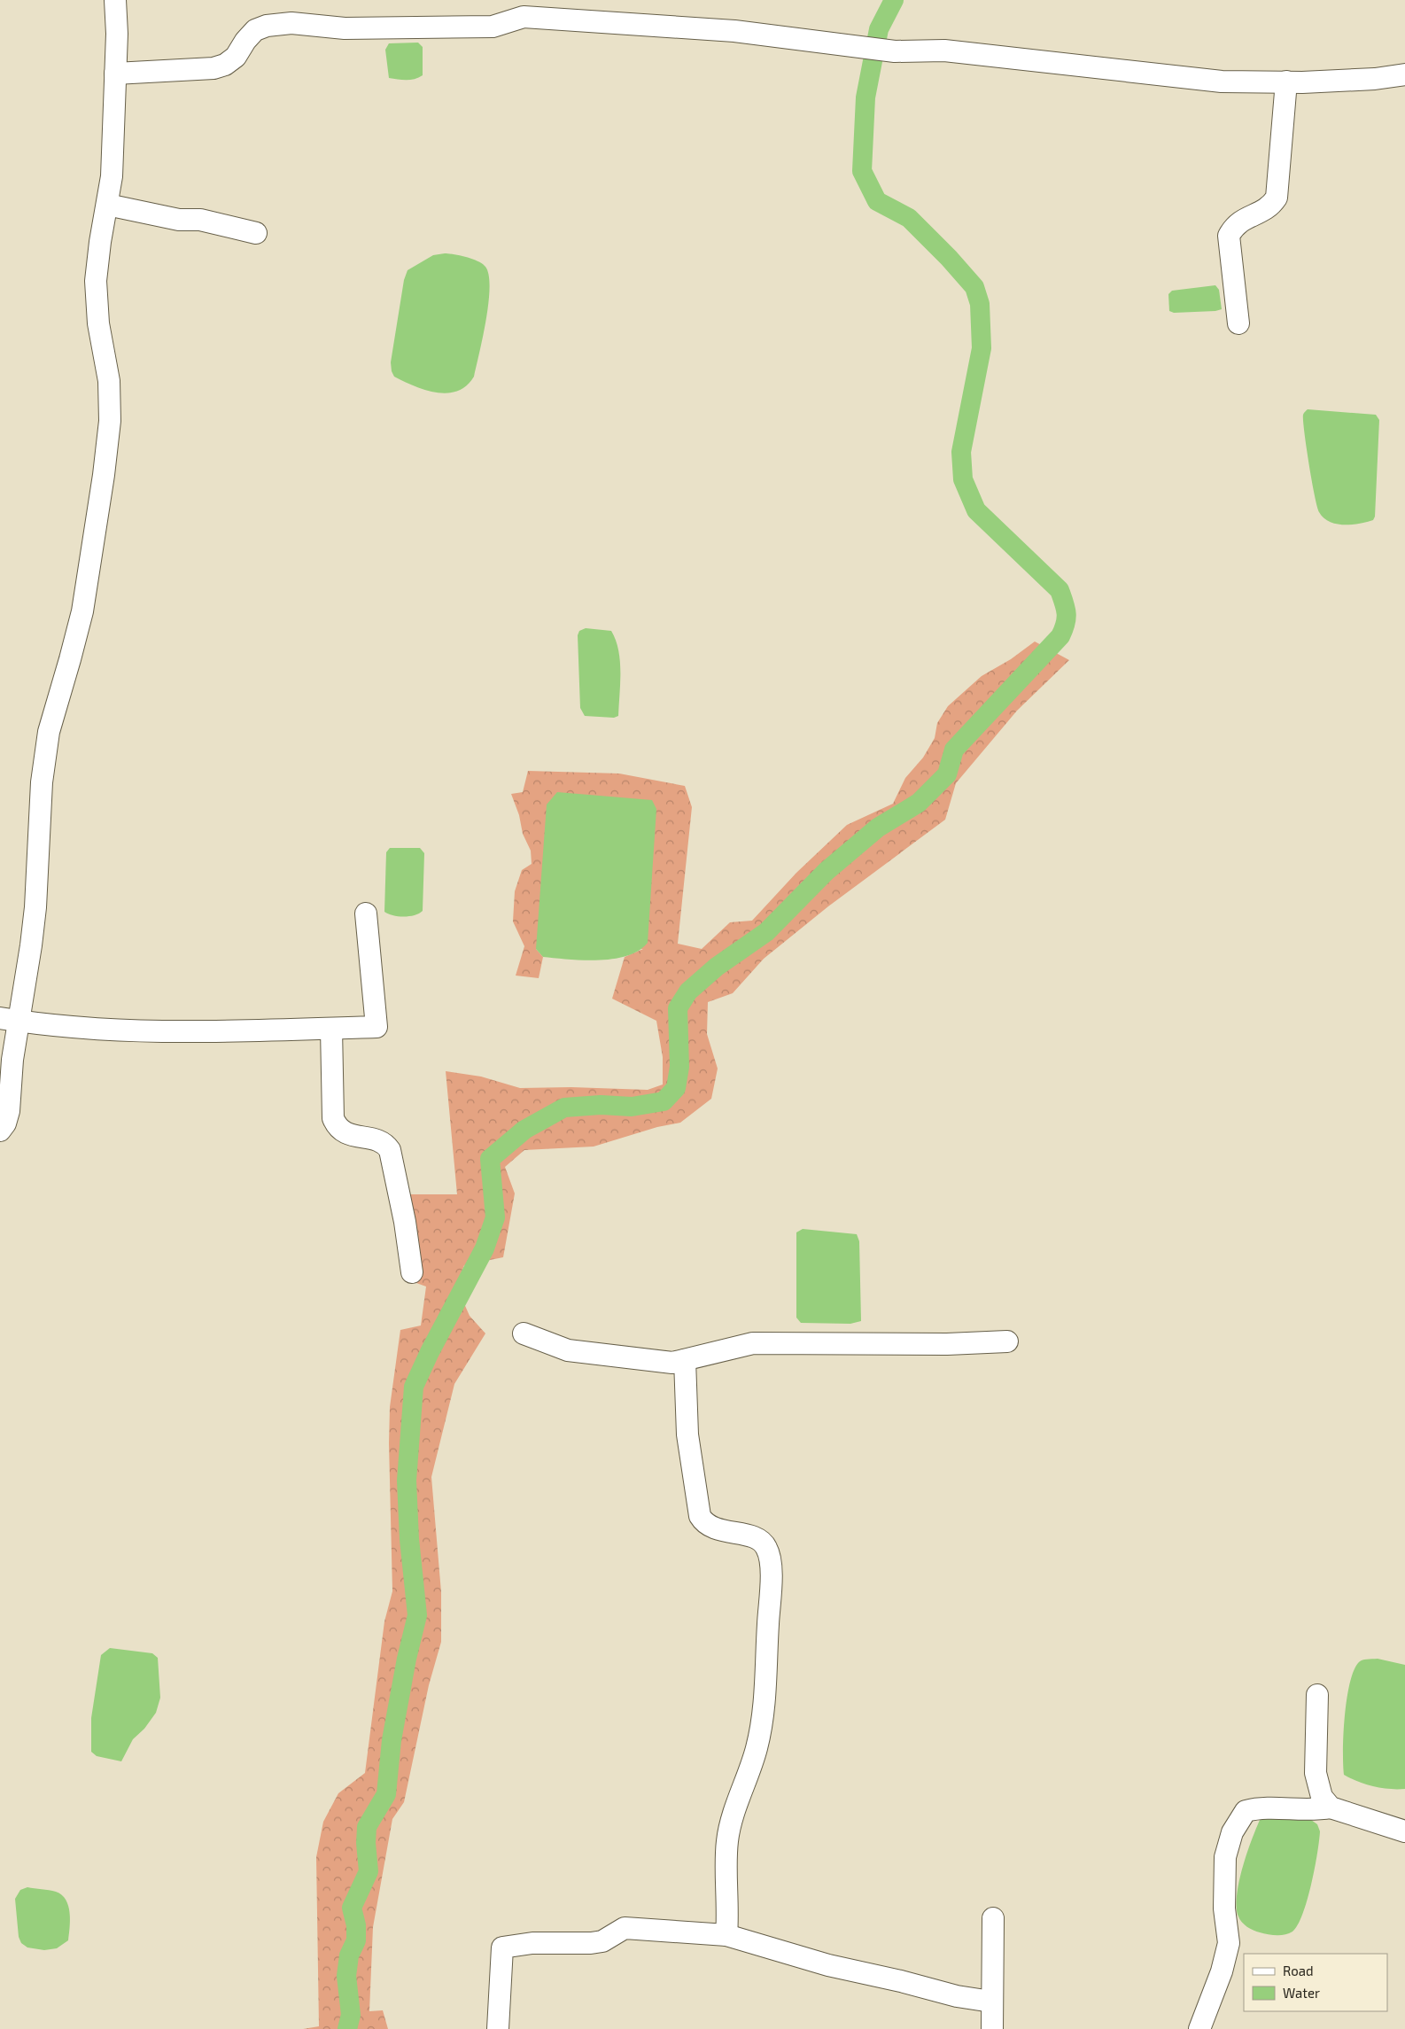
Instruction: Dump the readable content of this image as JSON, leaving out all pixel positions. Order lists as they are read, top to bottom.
{
  "legend": ["Road", "Water"]
}
